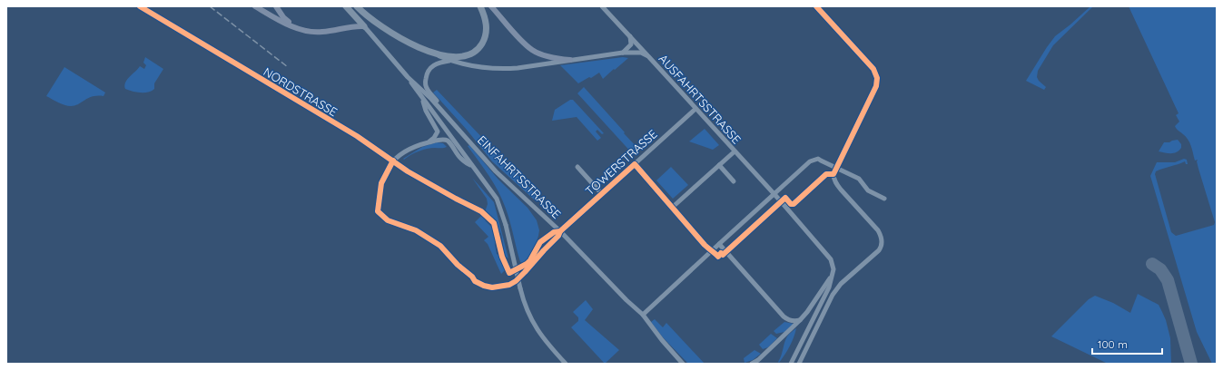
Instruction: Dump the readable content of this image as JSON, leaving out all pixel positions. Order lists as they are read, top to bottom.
{
  "streets": {
    "street": [
      "NORDSTRASSE",
      "AUSFAHRTSSTRASSE",
      "TOWERSTRASSE",
      "EINFAHRTSSTRASSE"
    ]
  },
  "crossings": [
    ["AUSFAHRTSSTRASSE", "TOWERSTRASSE"],
    ["TOWERSTRASSE", "EINFAHRTSSTRASSE"]
  ],
  "scale_bar": "100 m"
}
